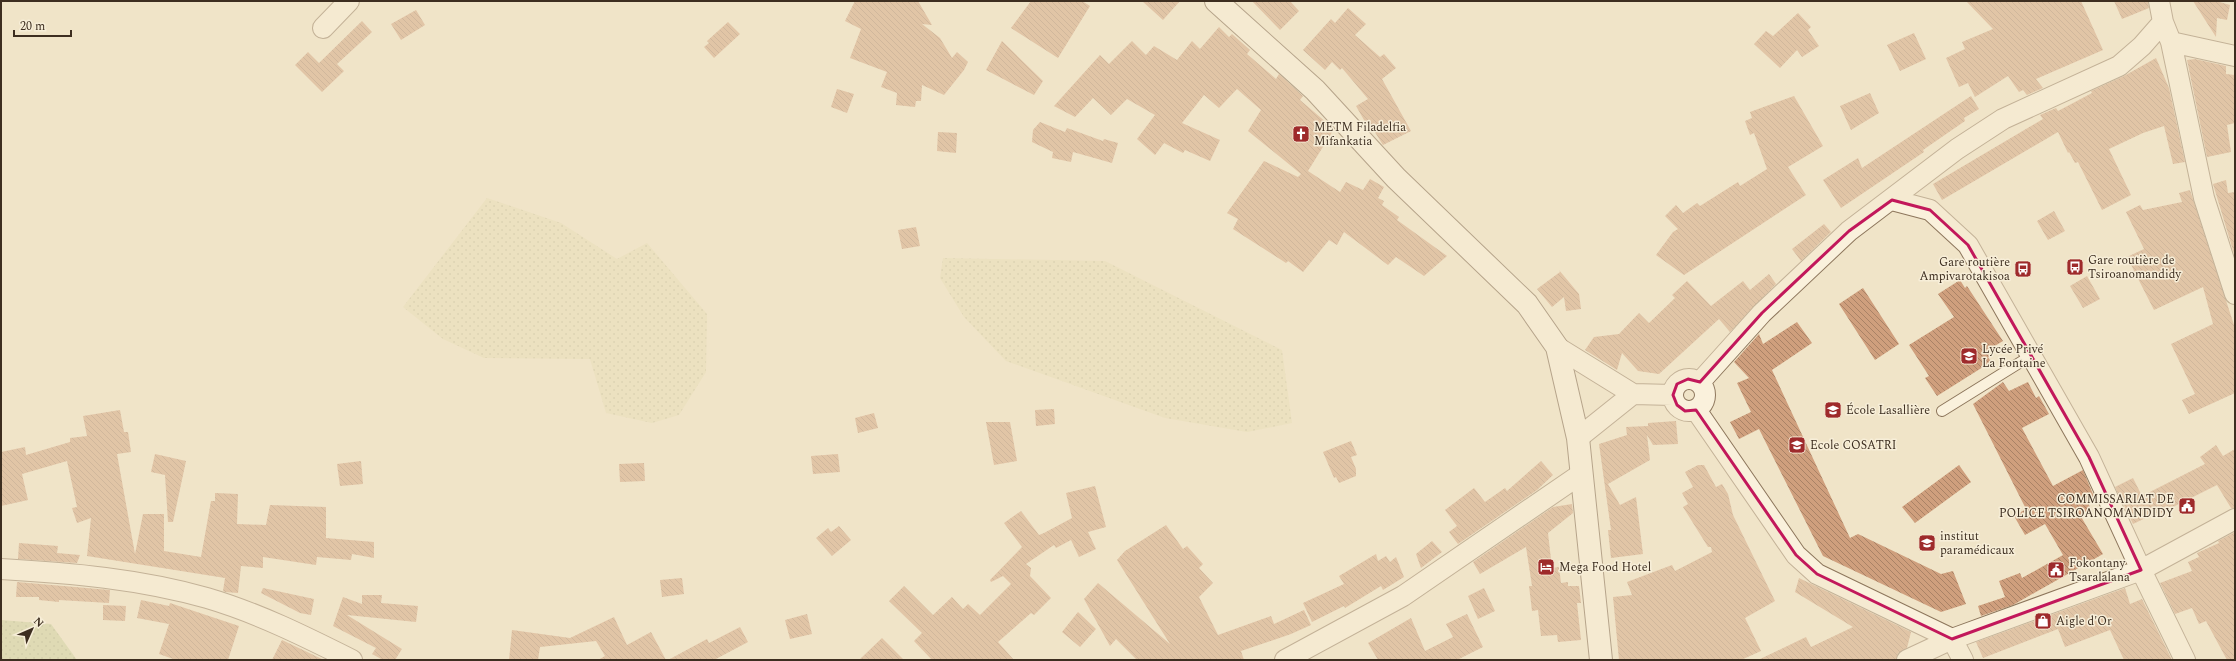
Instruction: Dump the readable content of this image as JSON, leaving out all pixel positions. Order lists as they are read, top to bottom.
{
  "places": {
    "church": ["METM Filadelfia Mifankatia"],
    "bus stop": ["Gare routière de Tsiroanomandidy", "Gare routière Ampivarotakisoa"],
    "school or university": [
      "Lycée Privé La Fontaine",
      "École Lasallière",
      "Ecole COSATRI",
      "institut paramédicaux"
    ],
    "public building": ["COMMISSARIAT DE POLICE TSIROANOMANDIDY", "Fokontany Tsaralalana"],
    "hotel": ["Mega Food Hotel"],
    "shop": ["Aigle d'Or"]
  },
  "scale_bar": "20 m",
  "north": "top right"
}
